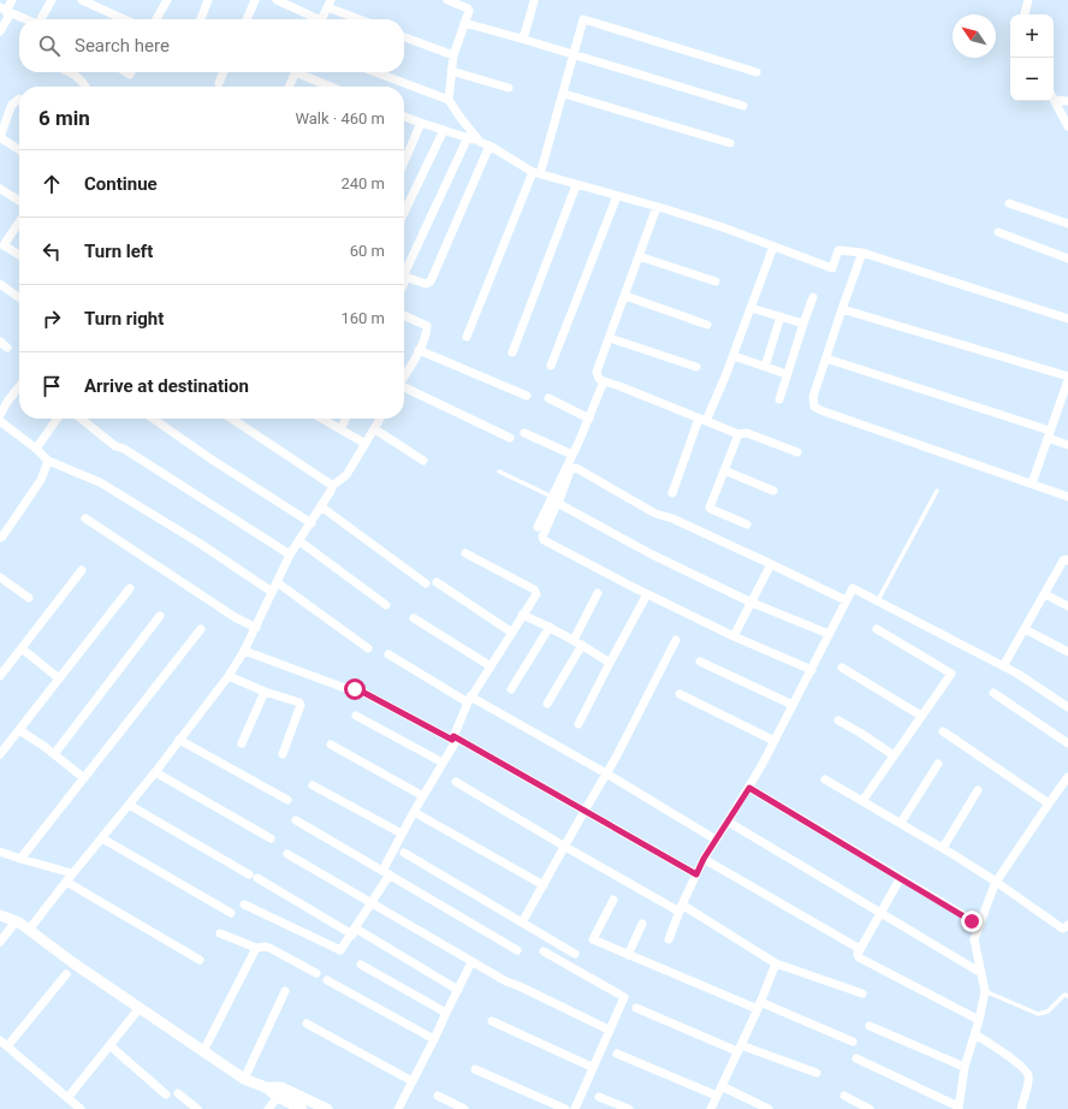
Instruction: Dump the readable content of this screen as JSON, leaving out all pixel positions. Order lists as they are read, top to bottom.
{
  "north": "top left",
  "page": {
    "map_buttons": ["+", "−"],
    "search": "Search here",
    "heading": ["6 min", "Walk · 460 m"],
    "list": [
      ["Continue", "240 m"],
      ["Turn left", "60 m"],
      ["Turn right", "160 m"],
      "Arrive at destination"
    ]
  }
}
